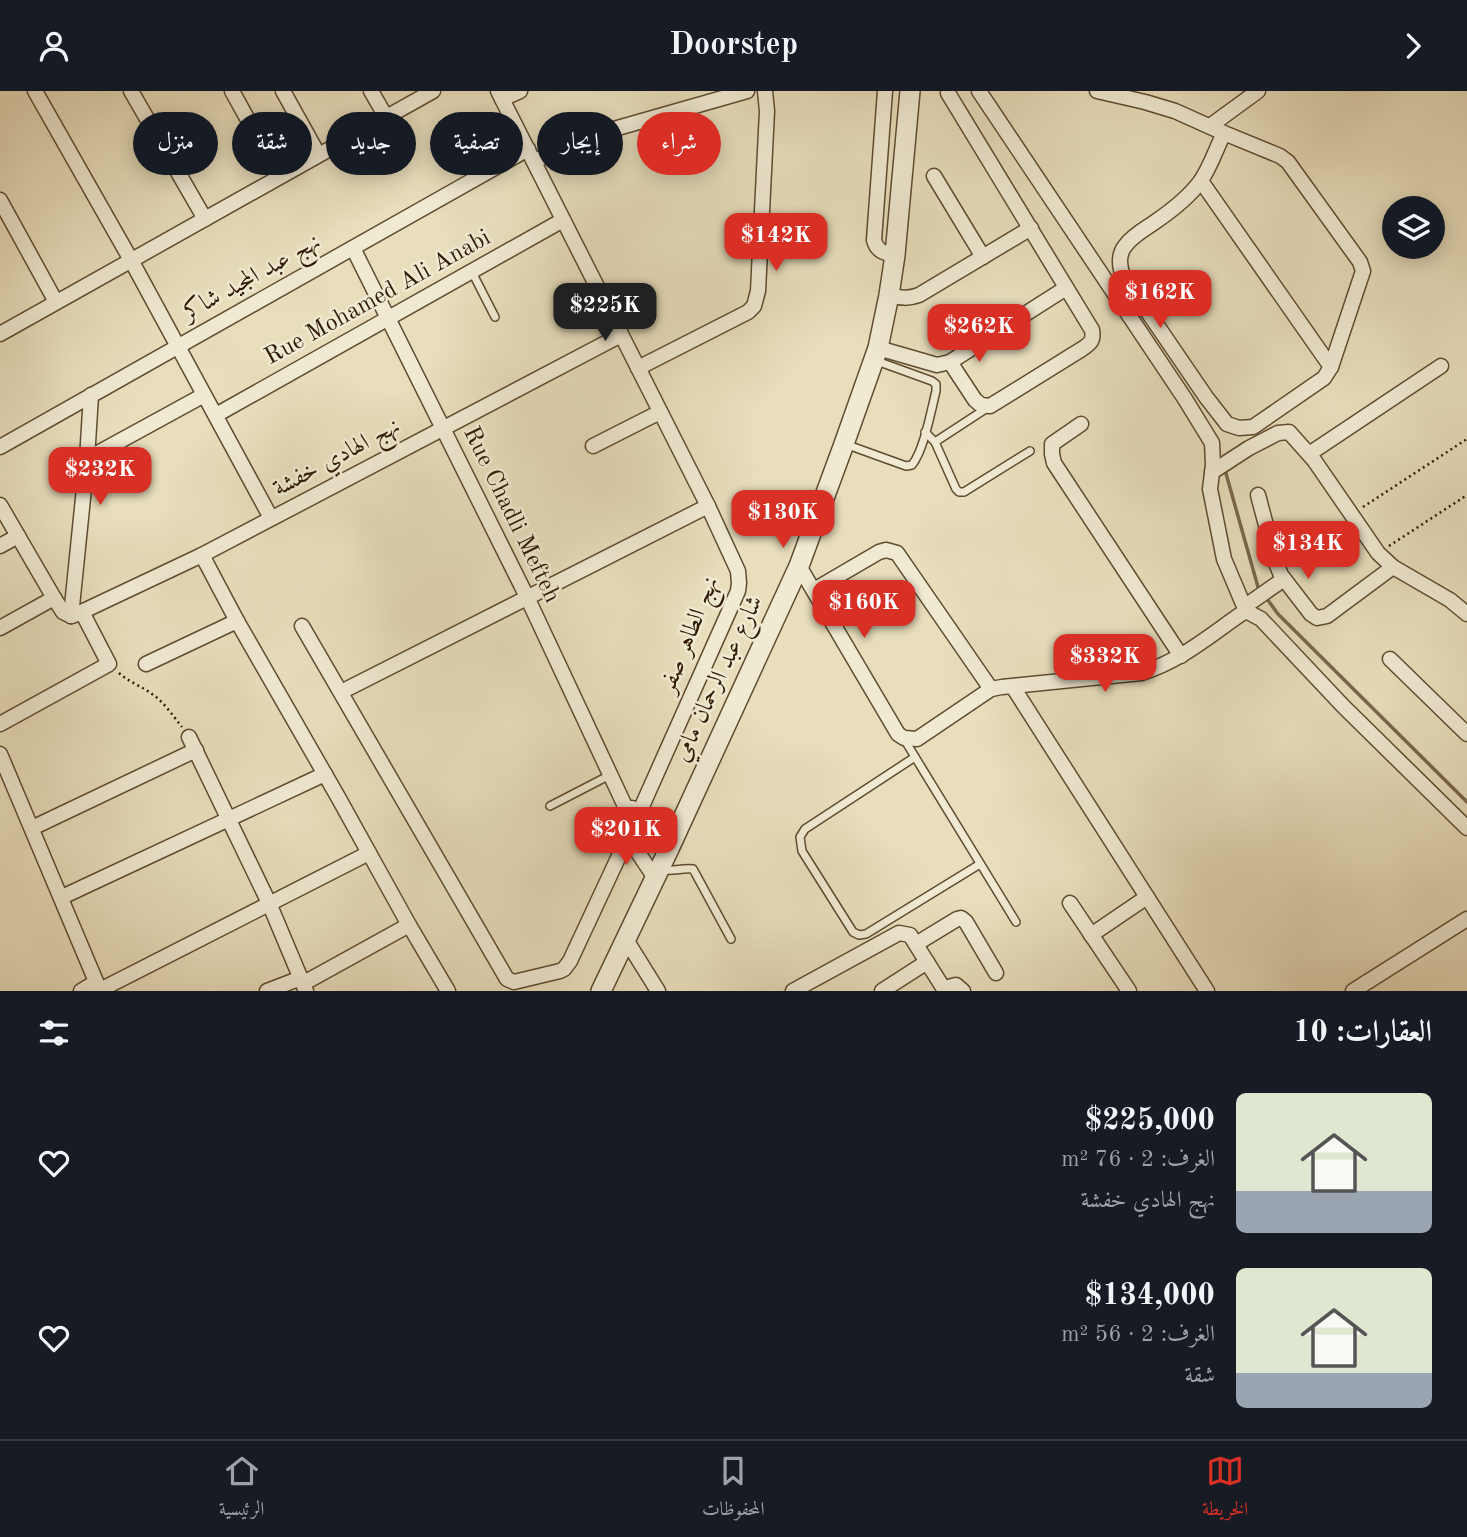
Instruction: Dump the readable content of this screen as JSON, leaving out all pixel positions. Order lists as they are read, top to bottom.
{
  "streets": {
    "street": [
      "نهج عبد المجيد شاكر",
      "Rue Mohamed Ali Anabi",
      "نهج الهادي خفشة",
      "Rue Chadli Mefteh",
      "نهج الطاهر صفر",
      "شارع عبد الرحمان مامي"
    ]
  },
  "crossings": [
    ["نهج عبد المجيد شاكر", "Rue Chadli Mefteh"],
    ["نهج عبد المجيد شاكر", "نهج الطاهر صفر"],
    ["Rue Mohamed Ali Anabi", "Rue Chadli Mefteh"],
    ["Rue Mohamed Ali Anabi", "نهج الطاهر صفر"],
    ["نهج الهادي خفشة", "Rue Chadli Mefteh"],
    ["نهج الهادي خفشة", "نهج الطاهر صفر"]
  ],
  "page": {
    "header": "Doorstep",
    "chip": [
      "شراء",
      "إيجار",
      "تصفية",
      "جديد",
      "شقة",
      "منزل"
    ],
    "price": [
      "$142K",
      "$162K",
      "$225K",
      "$262K",
      "$232K",
      "$130K",
      "$134K",
      "$160K",
      "$332K",
      "$201K"
    ],
    "heading": "العقارات: 10",
    "list": [
      {
        "name": "$225,000",
        "note": "الغرف: 2 · 76 m² · نهج الهادي خفشة"
      },
      {
        "name": "$134,000",
        "note": "الغرف: 2 · 56 m² · شقة"
      }
    ],
    "tabs": ["الخريطة", "المحفوظات", "الرئيسية"]
  }
}
